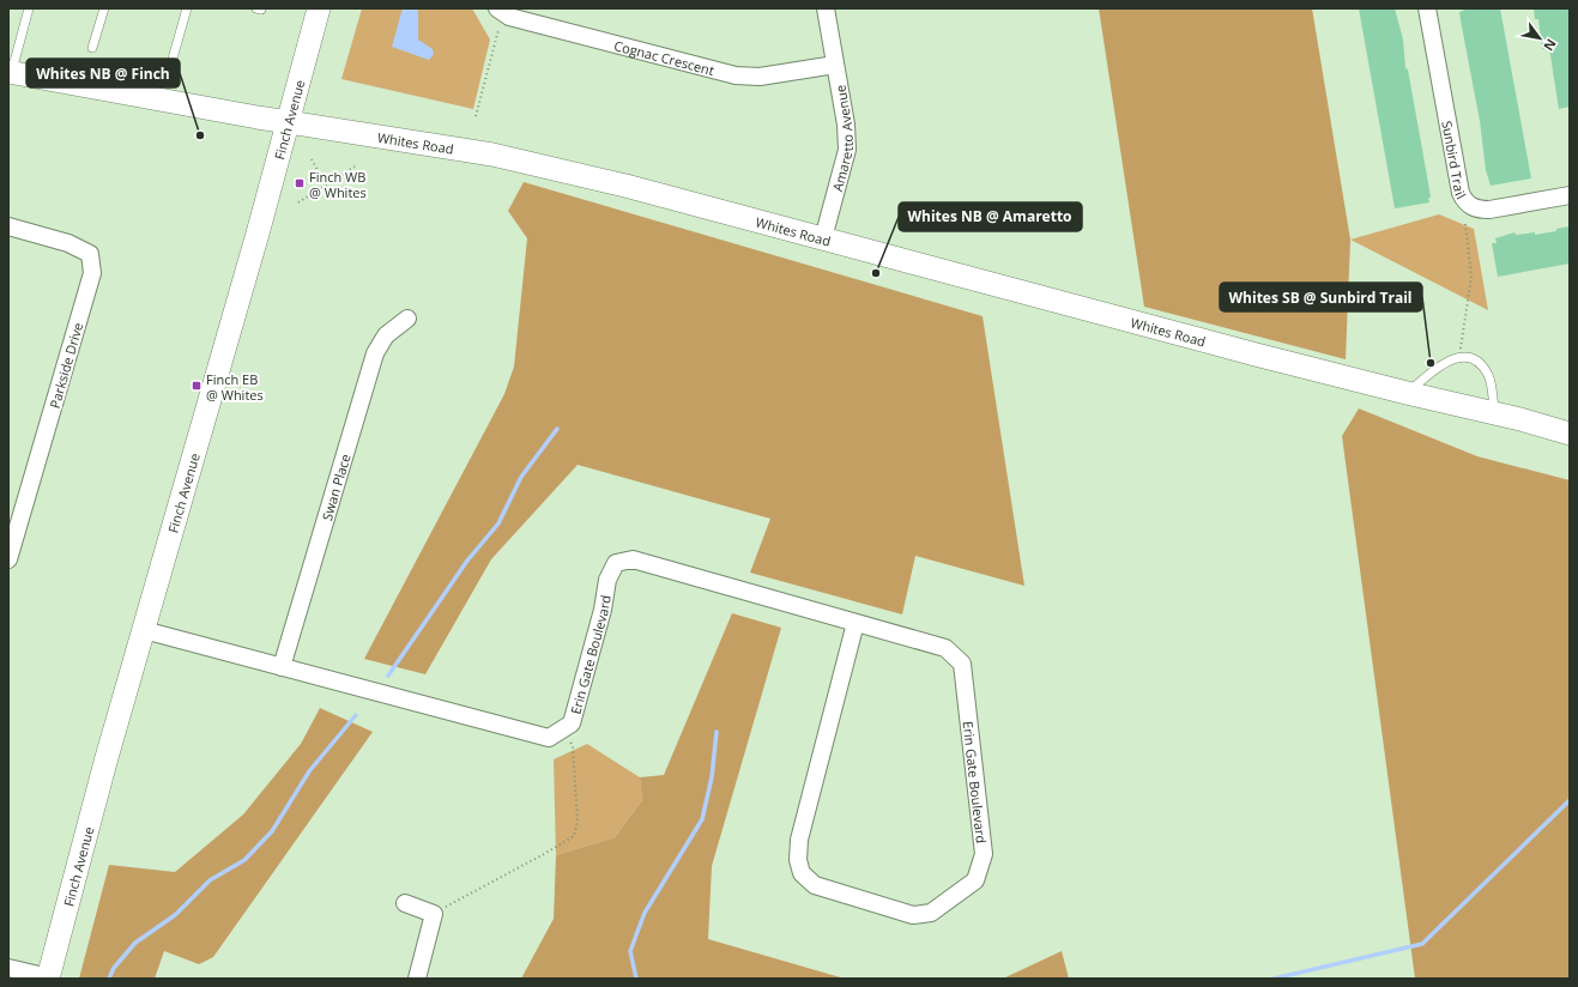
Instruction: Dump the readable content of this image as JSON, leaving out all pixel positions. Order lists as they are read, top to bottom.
{
  "streets": {
    "main road": ["Finch Avenue", "Whites Road"],
    "street": [
      "Cognac Crescent",
      "Amaretto Avenue",
      "Sunbird Trail",
      "Parkside Drive",
      "Swan Place",
      "Erin Gate Boulevard"
    ]
  },
  "crossings": [
    ["Cognac Crescent", "Amaretto Avenue"],
    ["Finch Avenue", "Whites Road"],
    ["Finch Avenue", "Erin Gate Boulevard"],
    ["Amaretto Avenue", "Whites Road"],
    ["Swan Place", "Erin Gate Boulevard"]
  ],
  "places": {
    "other": ["Whites NB @ Finch", "Whites NB @ Amaretto", "Whites SB @ Sunbird Trail"],
    "transit": ["Finch WB @ Whites", "Finch EB @ Whites"]
  },
  "north": "bottom right"
}
